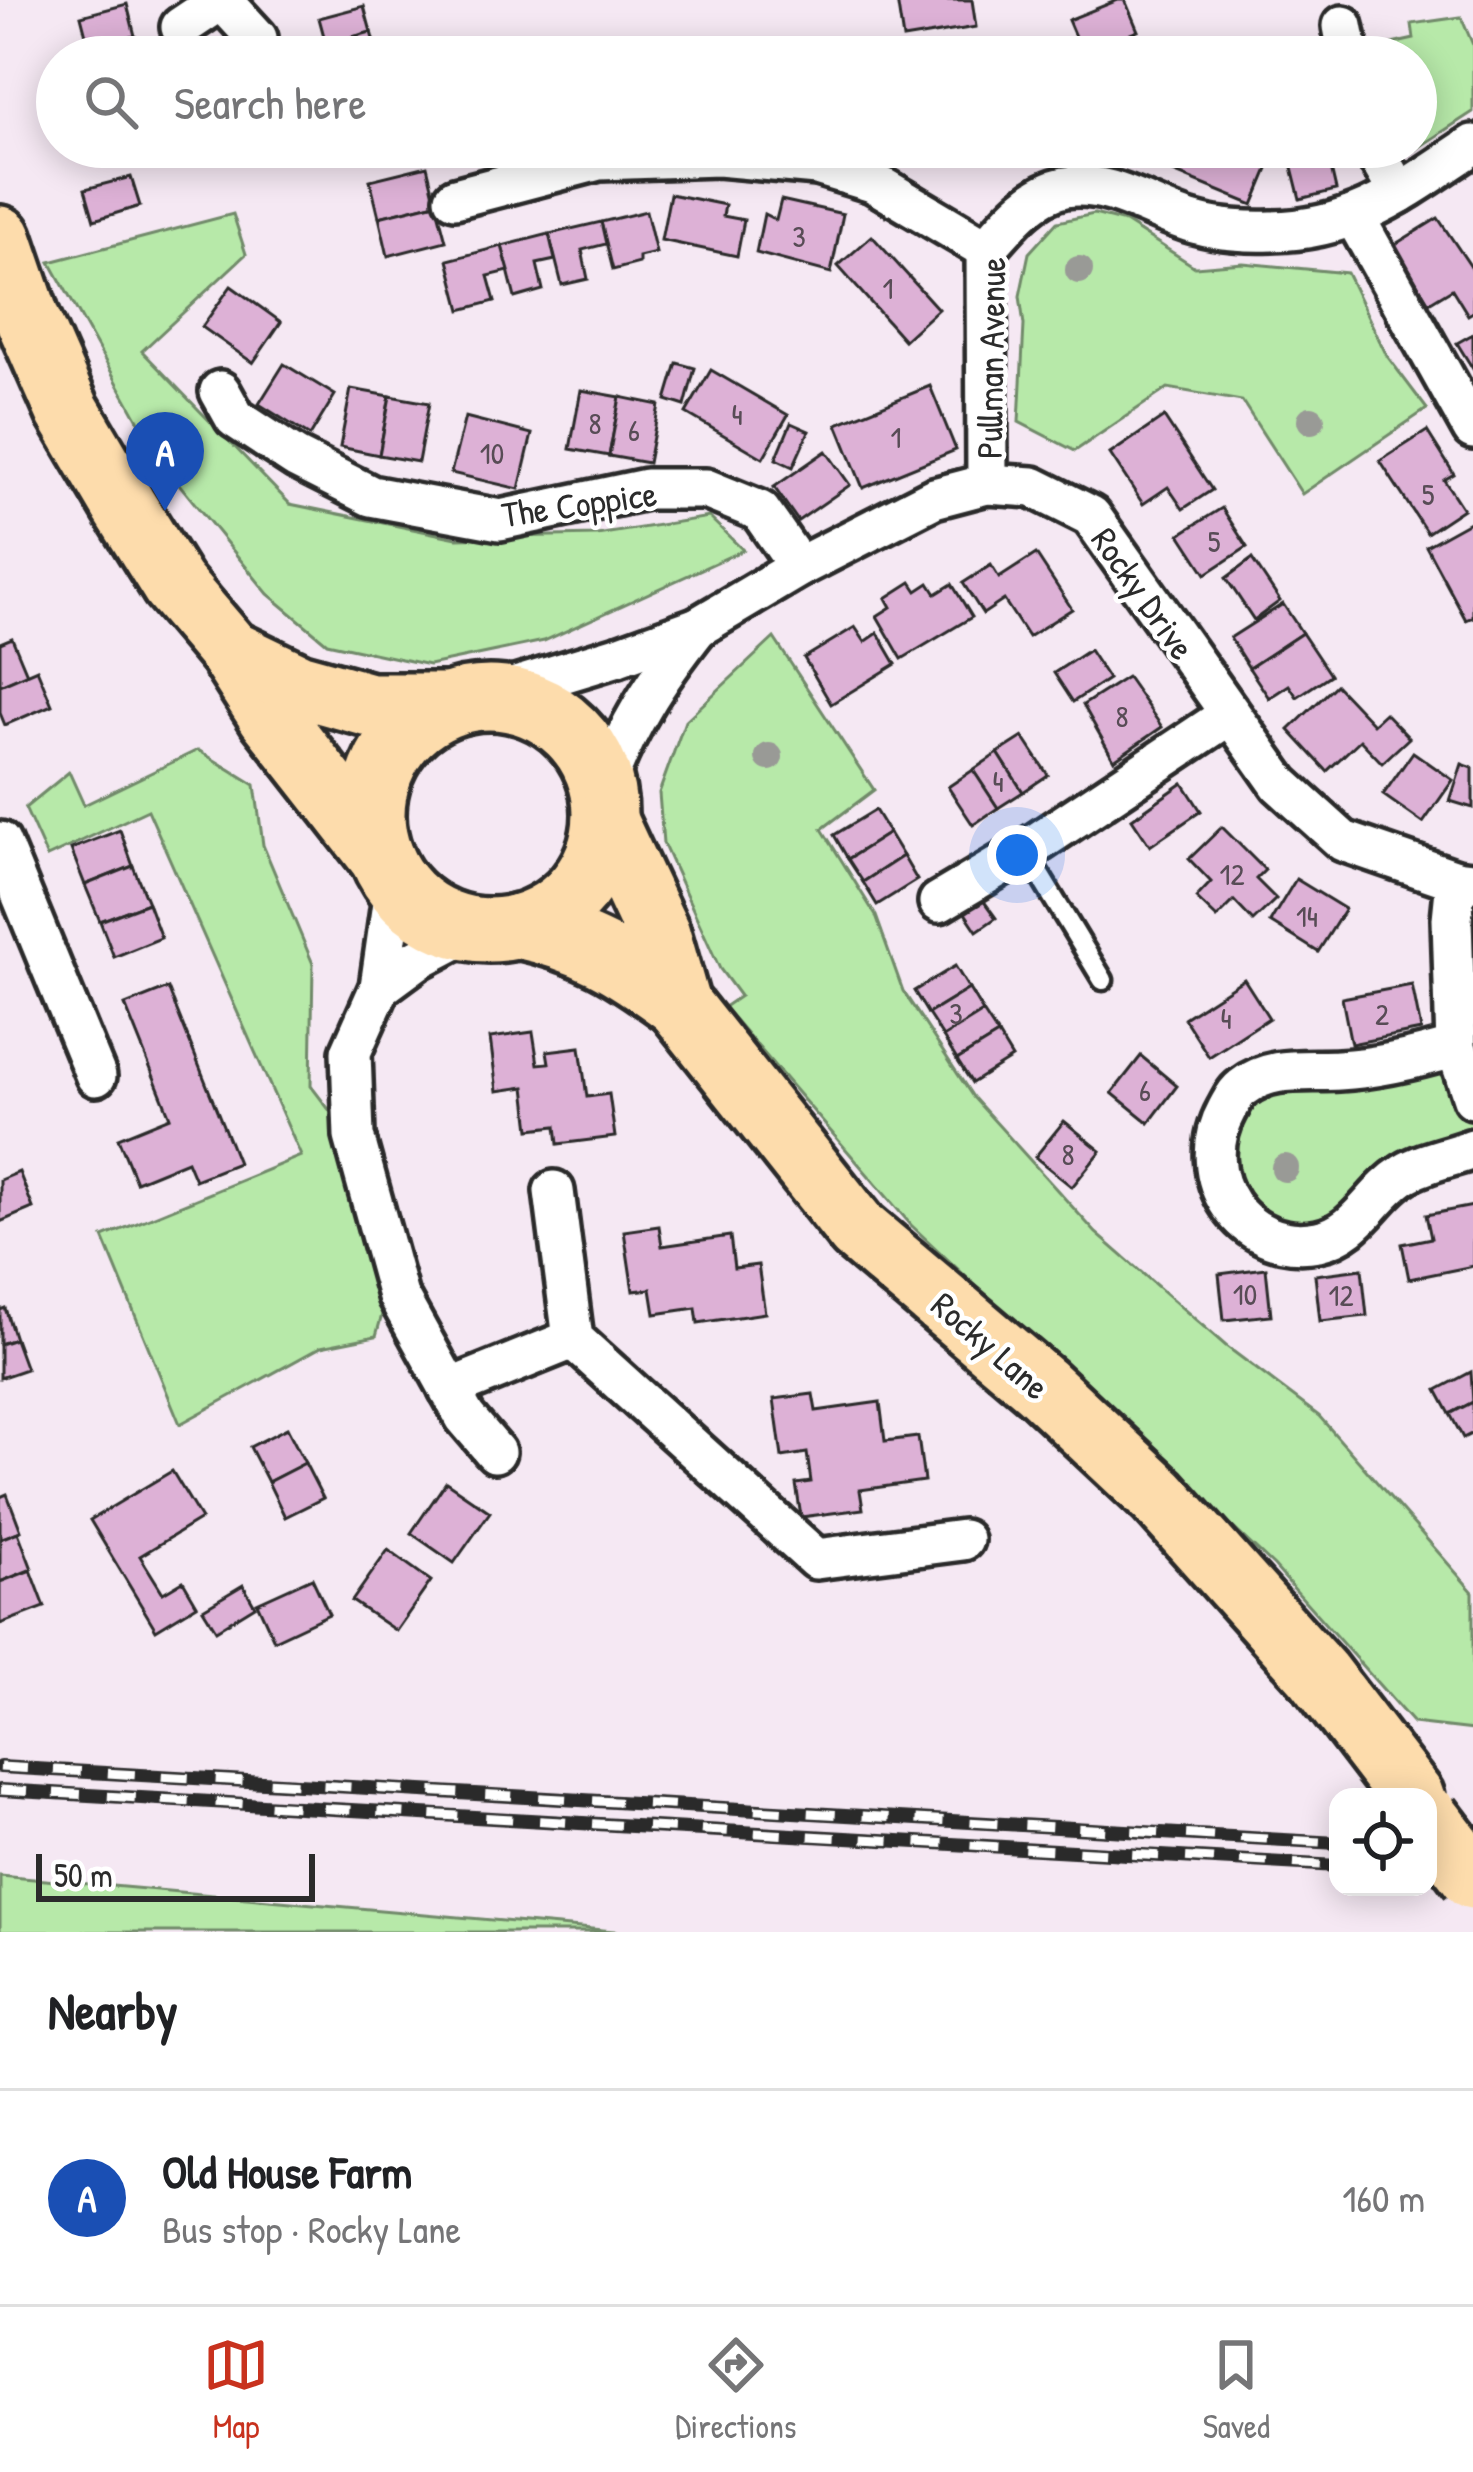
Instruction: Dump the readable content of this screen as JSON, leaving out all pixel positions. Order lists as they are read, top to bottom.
{
  "streets": {
    "highway": ["Rocky Lane"],
    "street": ["Pullman Avenue", "The Coppice", "Rocky Drive"]
  },
  "crossings": [
    ["Pullman Avenue", "Rocky Drive"],
    ["The Coppice", "Rocky Drive"],
    ["Rocky Drive", "Rocky Lane"]
  ],
  "house_numbers": [
    "3",
    "1",
    "4",
    "8",
    "6",
    "1",
    "10",
    "5",
    "5",
    "8",
    "4",
    "12",
    "14",
    "3",
    "2",
    "4",
    "6",
    "8",
    "10",
    "12"
  ],
  "scale_bar": "50 m",
  "page": {
    "search": "Search here",
    "pins": "A",
    "scale": "50 m",
    "heading": "Nearby",
    "list": [
      {
        "mark": "A",
        "name": "Old House Farm",
        "note": "Bus stop · Rocky Lane",
        "value": "160 m"
      }
    ],
    "nav": ["Map", "Directions", "Saved"]
  }
}
